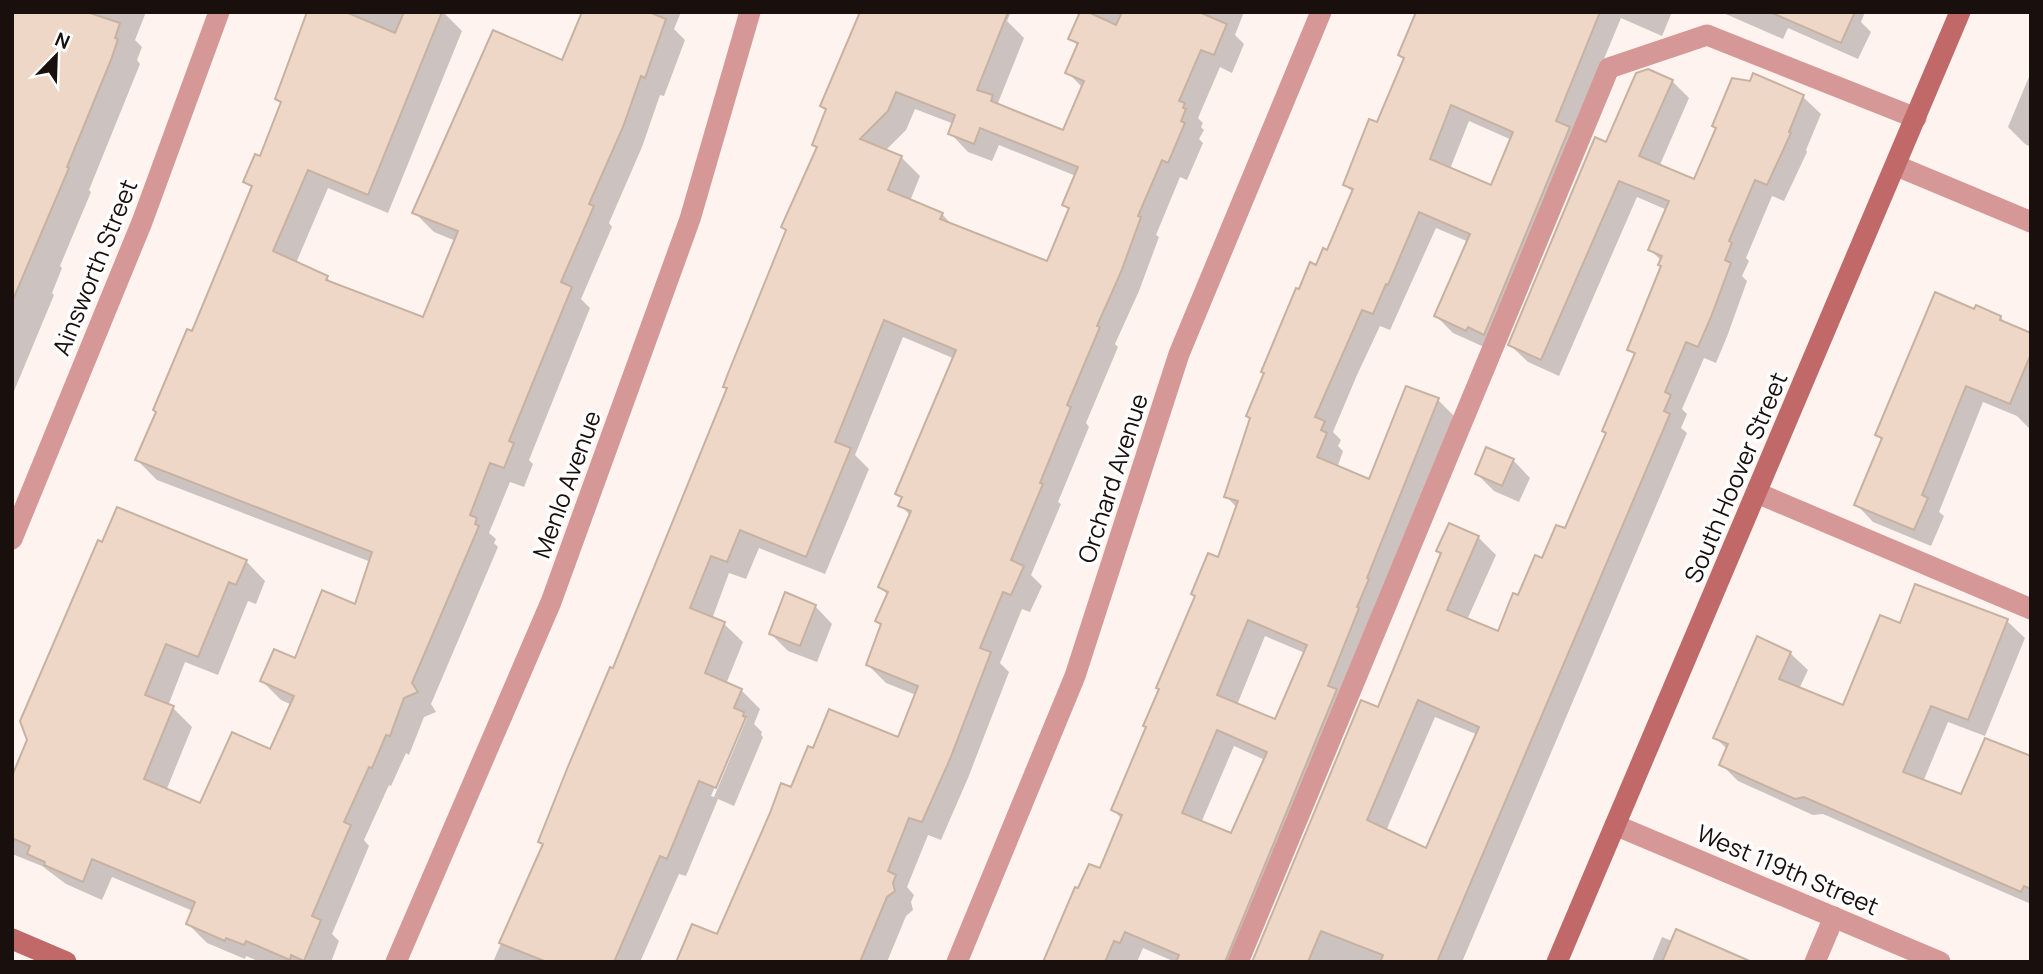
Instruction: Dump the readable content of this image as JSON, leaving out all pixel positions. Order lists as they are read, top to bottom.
{
  "streets": {
    "street": [
      "Ainsworth Street",
      "South Hoover Street",
      "Orchard Avenue",
      "Menlo Avenue",
      "West 119th Street"
    ]
  },
  "crossings": [
    ["South Hoover Street", "West 119th Street"]
  ],
  "north": "top right"
}
